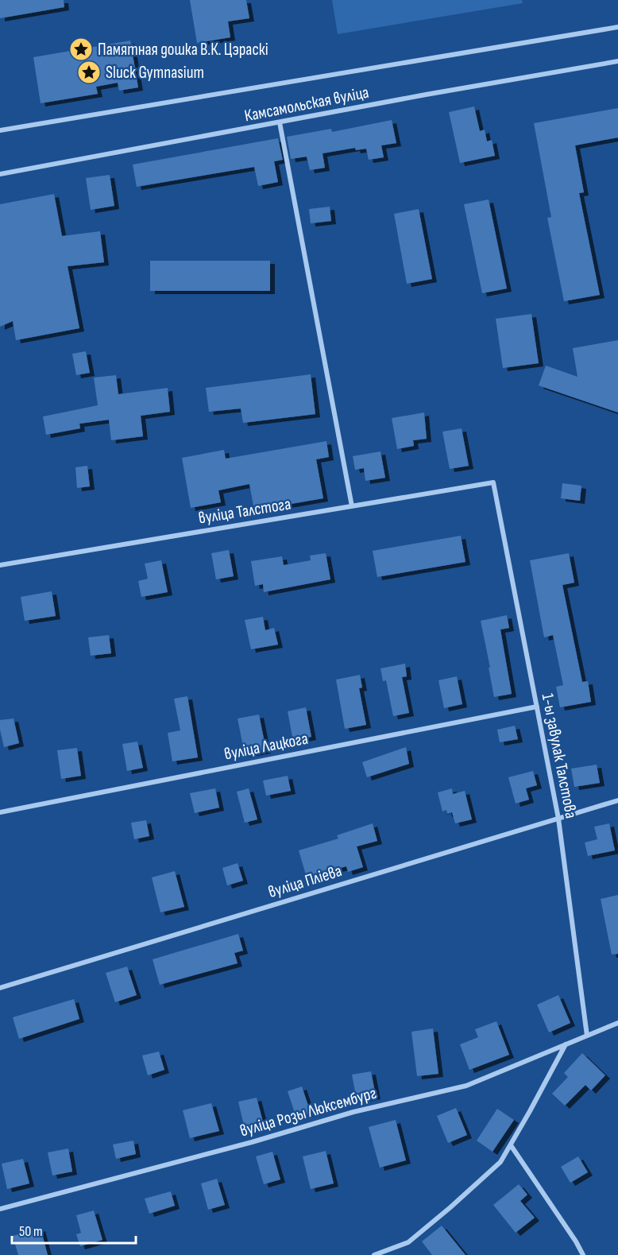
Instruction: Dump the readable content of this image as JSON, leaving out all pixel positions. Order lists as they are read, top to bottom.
{
  "streets": {
    "street": [
      "Камсамольская вуліца",
      "вуліца Талстога",
      "вуліца Лацкога",
      "1-ы завулак Талстова",
      "вуліца Пліева",
      "вуліца Розы Люксембург"
    ]
  },
  "crossings": [
    ["вуліца Талстога", "1-ы завулак Талстова"],
    ["вуліца Лацкога", "1-ы завулак Талстова"],
    ["1-ы завулак Талстова", "вуліца Пліева"],
    ["1-ы завулак Талстова", "вуліца Розы Люксембург"]
  ],
  "places": {
    "place": ["Памятная дошка В.К. Цэраскі", "Sluck Gymnasium"]
  },
  "scale_bar": "50 m"
}
